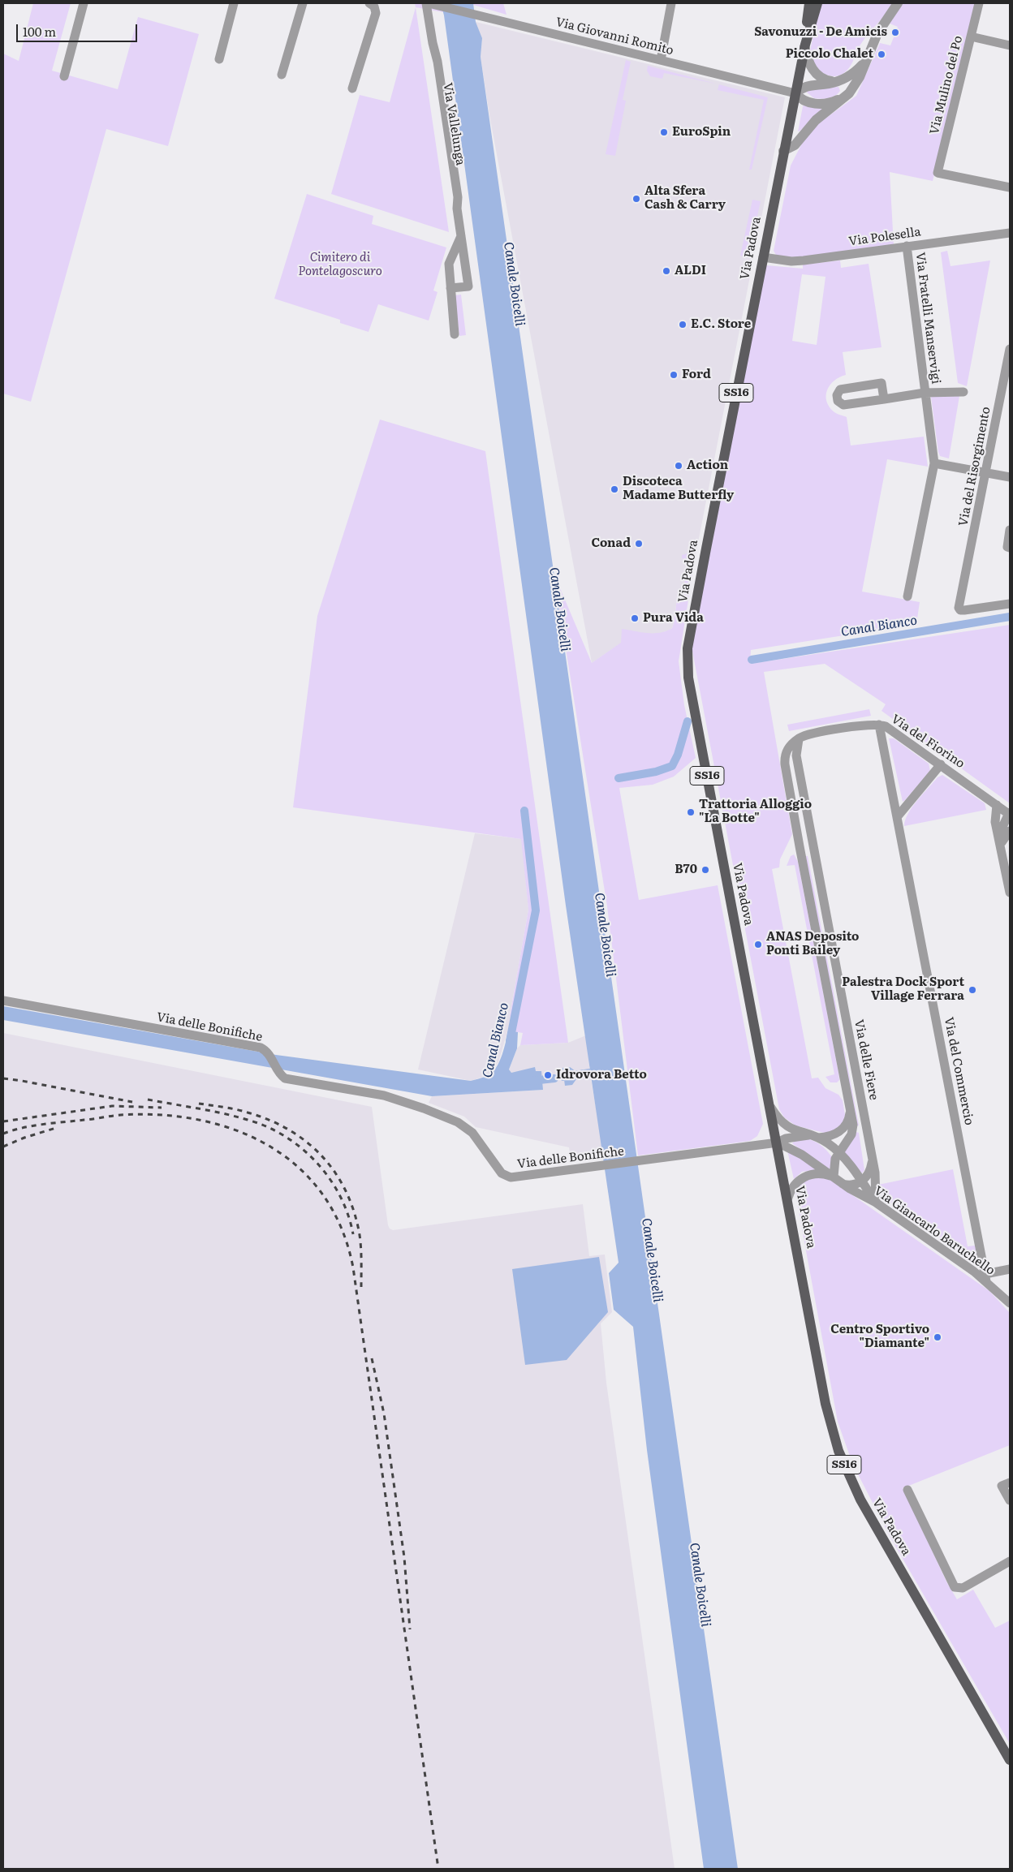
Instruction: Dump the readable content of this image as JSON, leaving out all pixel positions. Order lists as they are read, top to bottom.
{
  "streets": {
    "main road": ["Via Padova", "SS16"],
    "street": [
      "Via Giovanni Romito",
      "Via Mulino del Po",
      "Via Vallelunga",
      "Via Polesella",
      "Via Fratelli Manservigi",
      "Via del Risorgimento",
      "Via del Fiorino",
      "Via delle Bonifiche",
      "Via delle Fiere",
      "Via del Commercio",
      "Via Giancarlo Baruchello"
    ]
  },
  "crossings": [
    ["Via Giovanni Romito", "Via Vallelunga"],
    ["Via Giovanni Romito", "Via Padova"],
    ["Via Polesella", "Via Padova"],
    ["Via Polesella", "Via Fratelli Manservigi"],
    ["Via Padova", "Via delle Bonifiche"],
    ["Via Padova", "Via Giancarlo Baruchello"],
    ["Via del Fiorino", "Via delle Fiere"],
    ["Via del Fiorino", "Via del Commercio"],
    ["Via delle Bonifiche", "Via Giancarlo Baruchello"],
    ["Via delle Fiere", "Via Giancarlo Baruchello"],
    ["Via del Commercio", "Via Giancarlo Baruchello"]
  ],
  "water": ["Canale Boicelli", "Canal Bianco"],
  "parks": ["Cimitero di Pontelagoscuro"],
  "places": [
    "Savonuzzi - De Amicis",
    "Piccolo Chalet",
    "EuroSpin",
    "Alta Sfera Cash & Carry",
    "ALDI",
    "E.C. Store",
    "Ford",
    "Action",
    "Discoteca Madame Butterfly",
    "Conad",
    "Pura Vida",
    "Trattoria Alloggio \"La Botte\"",
    "B70",
    "ANAS Deposito Ponti Bailey",
    "Palestra Dock Sport Village Ferrara",
    "Idrovora Betto",
    "Centro Sportivo \"Diamante\""
  ],
  "scale_bar": "100 m"
}
